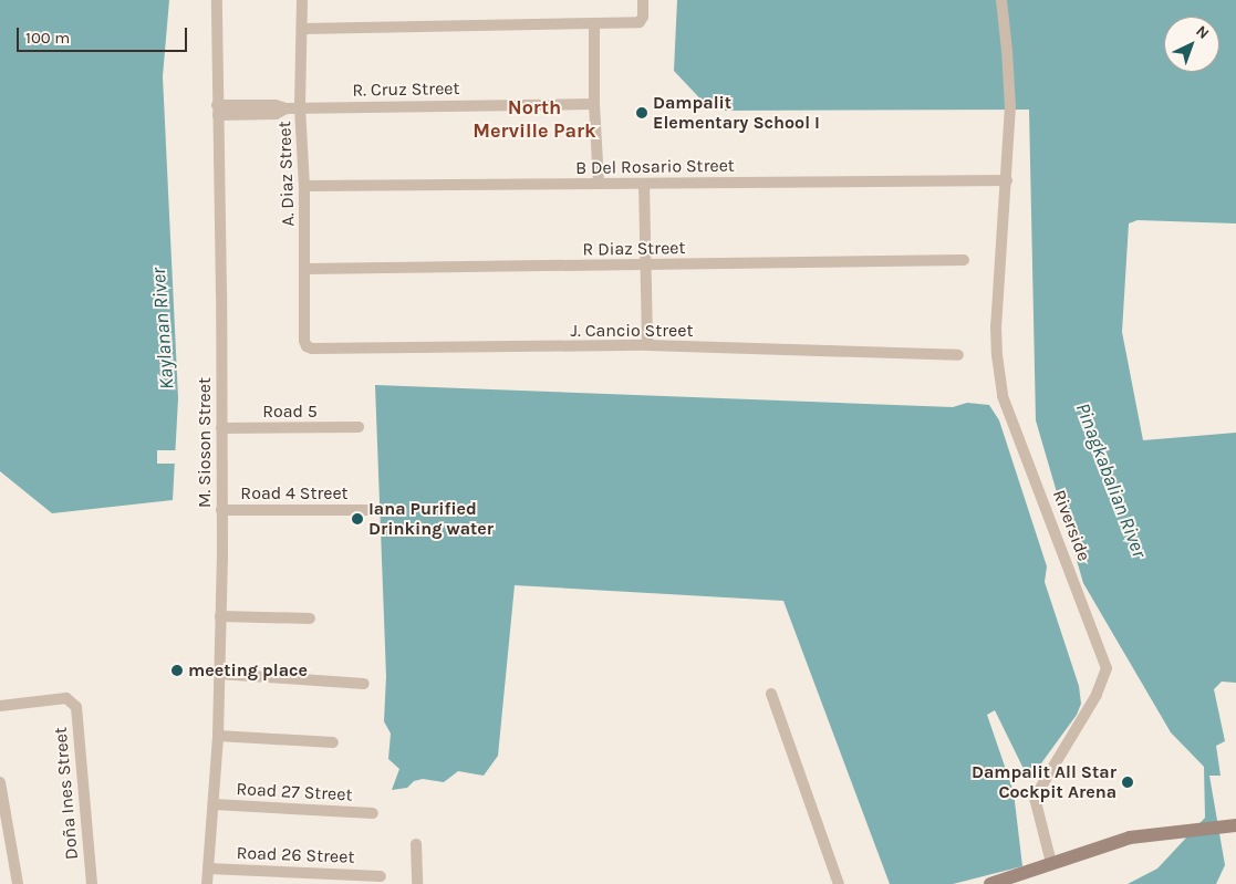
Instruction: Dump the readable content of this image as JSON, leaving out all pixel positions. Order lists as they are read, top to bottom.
{
  "streets": {
    "street": [
      "R. Cruz Street",
      "B Del Rosario Street",
      "A. Diaz Street",
      "R Diaz Street",
      "J. Cancio Street",
      "Road 5",
      "M. Sioson Street",
      "Road 4 Street",
      "Riverside",
      "Road 27 Street",
      "Doña Ines Street",
      "Road 26 Street"
    ]
  },
  "crossings": [
    ["R. Cruz Street", "A. Diaz Street"],
    ["R. Cruz Street", "M. Sioson Street"],
    ["B Del Rosario Street", "A. Diaz Street"],
    ["B Del Rosario Street", "Riverside"],
    ["A. Diaz Street", "R Diaz Street"],
    ["A. Diaz Street", "J. Cancio Street"],
    ["Road 5", "M. Sioson Street"],
    ["M. Sioson Street", "Road 4 Street"],
    ["M. Sioson Street", "Road 27 Street"],
    ["M. Sioson Street", "Road 26 Street"]
  ],
  "districts": ["North Merville Park"],
  "water": ["Kaylanan River", "Pinagkabalian River"],
  "places": [
    "Dampalit Elementary School I",
    "Iana Purified Drinking water",
    "meeting place",
    "Dampalit All Star Cockpit Arena"
  ],
  "scale_bar": "100 m",
  "north": "top right"
}
